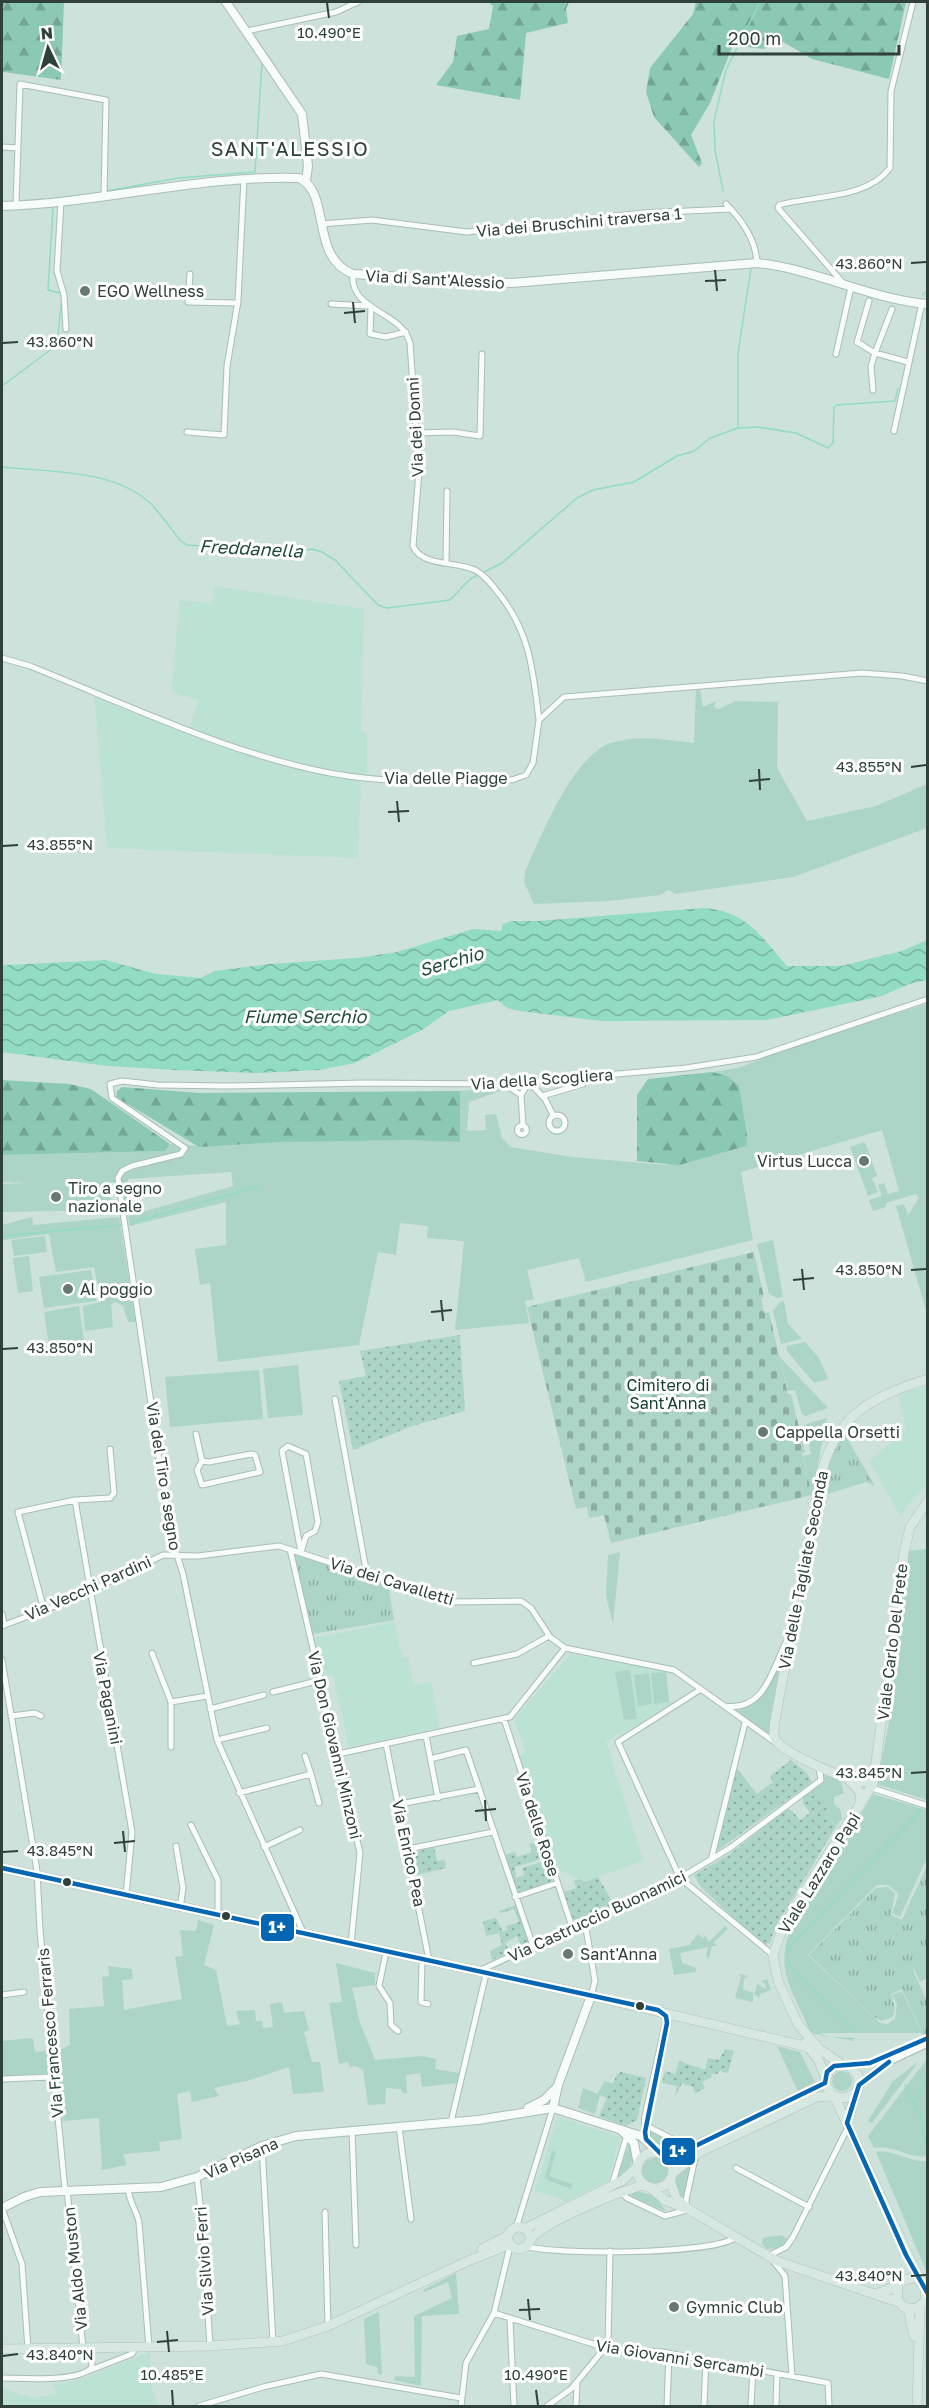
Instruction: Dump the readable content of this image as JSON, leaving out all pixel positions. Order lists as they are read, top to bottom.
{
  "streets": {
    "main road": [
      "Via delle Tagliate Seconda",
      "Via dei Cavalletti",
      "Viale Carlo Del Prete",
      "Viale Lazzaro Papi"
    ],
    "street": [
      "Via dei Bruschini traversa 1",
      "Via di Sant'Alessio",
      "Via dei Donni",
      "Via delle Piagge",
      "Via della Scogliera",
      "Via del Tiro a segno",
      "Via Vecchi Pardini",
      "Via Paganini",
      "Via Don Giovanni Minzoni",
      "Via delle Rose",
      "Via Enrico Pea",
      "Via Castruccio Buonamici",
      "Via Francesco Ferraris",
      "Via Pisana",
      "Via Silvio Ferri",
      "Via Aldo Muston",
      "Via Giovanni Sercambi"
    ]
  },
  "crossings": [
    ["Via dei Bruschini traversa 1", "Via di Sant'Alessio"],
    ["Via dei Donni", "Via delle Piagge"],
    ["Via della Scogliera", "Via del Tiro a segno"],
    ["Via del Tiro a segno", "Via dei Cavalletti"],
    ["Via del Tiro a segno", "Via Vecchi Pardini"],
    ["Via delle Tagliate Seconda", "Via dei Cavalletti"],
    ["Via dei Cavalletti", "Via Vecchi Pardini"],
    ["Via dei Cavalletti", "Via Don Giovanni Minzoni"],
    ["Via dei Cavalletti", "Via Castruccio Buonamici"],
    ["Via Vecchi Pardini", "Via Paganini"],
    ["Viale Carlo Del Prete", "Viale Lazzaro Papi"],
    ["Via delle Rose", "Via Castruccio Buonamici"],
    ["Via Francesco Ferraris", "Via Pisana"],
    ["Via Francesco Ferraris", "Via Aldo Muston"],
    ["Via Pisana", "Via Silvio Ferri"],
    ["Via Pisana", "Via Aldo Muston"]
  ],
  "districts": ["SANT'ALESSIO"],
  "water": ["Freddanella", "Serchio", "Fiume Serchio"],
  "parks": ["Cimitero di Sant'Anna"],
  "places": [
    "EGO Wellness",
    "Virtus Lucca",
    "Tiro a segno nazionale",
    "Al poggio",
    "Cappella Orsetti",
    "Sant'Anna",
    "Gymnic Club"
  ],
  "lines": ["transit line 1+"],
  "scale_bar": "200 m",
  "north": "top",
  "coordinates": [
    "10.490°E",
    "43.860°N",
    "43.855°N",
    "43.850°N",
    "43.845°N",
    "43.840°N",
    "10.485°E"
  ]
}
